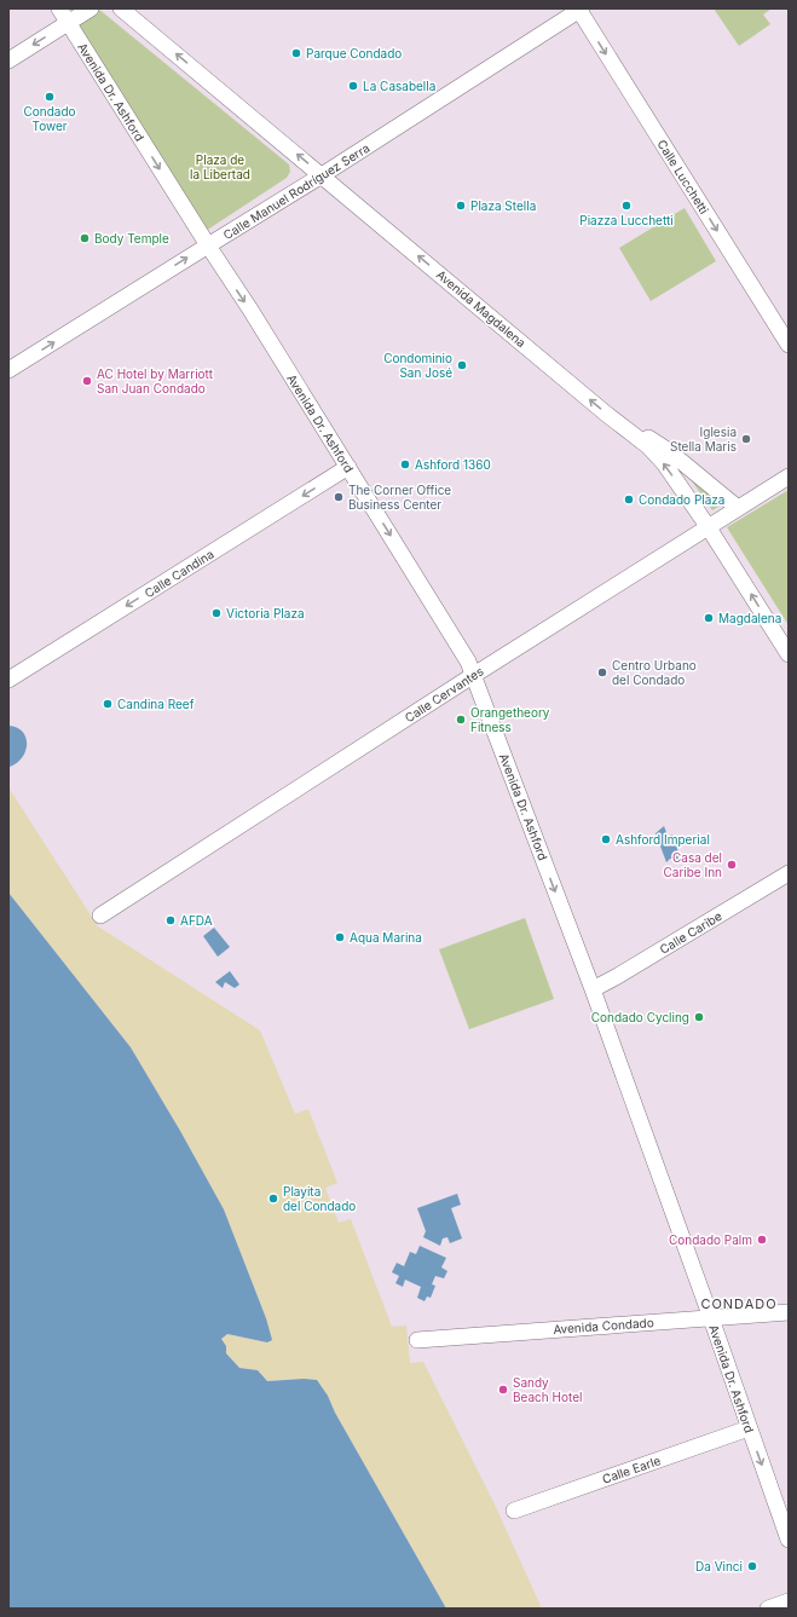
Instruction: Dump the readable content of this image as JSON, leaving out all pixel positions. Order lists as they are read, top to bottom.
{
  "streets": {
    "street": [
      "Avenida Dr. Ashford",
      "Calle Lucchetti",
      "Calle Manuel Rodríguez Serra",
      "Avenida Magdalena",
      "Calle Candina",
      "Calle Cervantes",
      "Calle Caribe",
      "Avenida Condado",
      "Calle Earle"
    ]
  },
  "crossings": [
    ["Avenida Dr. Ashford", "Calle Manuel Rodríguez Serra"],
    ["Avenida Dr. Ashford", "Calle Candina"],
    ["Avenida Dr. Ashford", "Calle Cervantes"],
    ["Avenida Dr. Ashford", "Calle Caribe"],
    ["Avenida Dr. Ashford", "Avenida Condado"],
    ["Avenida Dr. Ashford", "Calle Earle"],
    ["Calle Lucchetti", "Calle Manuel Rodríguez Serra"],
    ["Calle Manuel Rodríguez Serra", "Avenida Magdalena"],
    ["Avenida Magdalena", "Calle Cervantes"]
  ],
  "one_way": [
    "Avenida Dr. Ashford",
    "Calle Lucchetti",
    "Avenida Magdalena",
    "Calle Candina"
  ],
  "districts": ["CONDADO"],
  "parks": ["Plaza de la Libertad"],
  "places": [
    "Parque Condado",
    "La Casabella",
    "Condado Tower",
    "Plaza Stella",
    "Piazza Lucchetti",
    "Body Temple",
    "Condominio San José",
    "AC Hotel by Marriott San Juan Condado",
    "Iglesia Stella Maris",
    "Ashford 1360",
    "The Corner Office Business Center",
    "Condado Plaza",
    "Victoria Plaza",
    "Magdalena",
    "Centro Urbano del Condado",
    "Candina Reef",
    "Orangetheory Fitness",
    "Ashford Imperial",
    "Casa del Caribe Inn",
    "AFDA",
    "Aqua Marina",
    "Condado Cycling",
    "Playita del Condado",
    "Condado Palm",
    "Sandy Beach Hotel",
    "Da Vinci"
  ]
}
